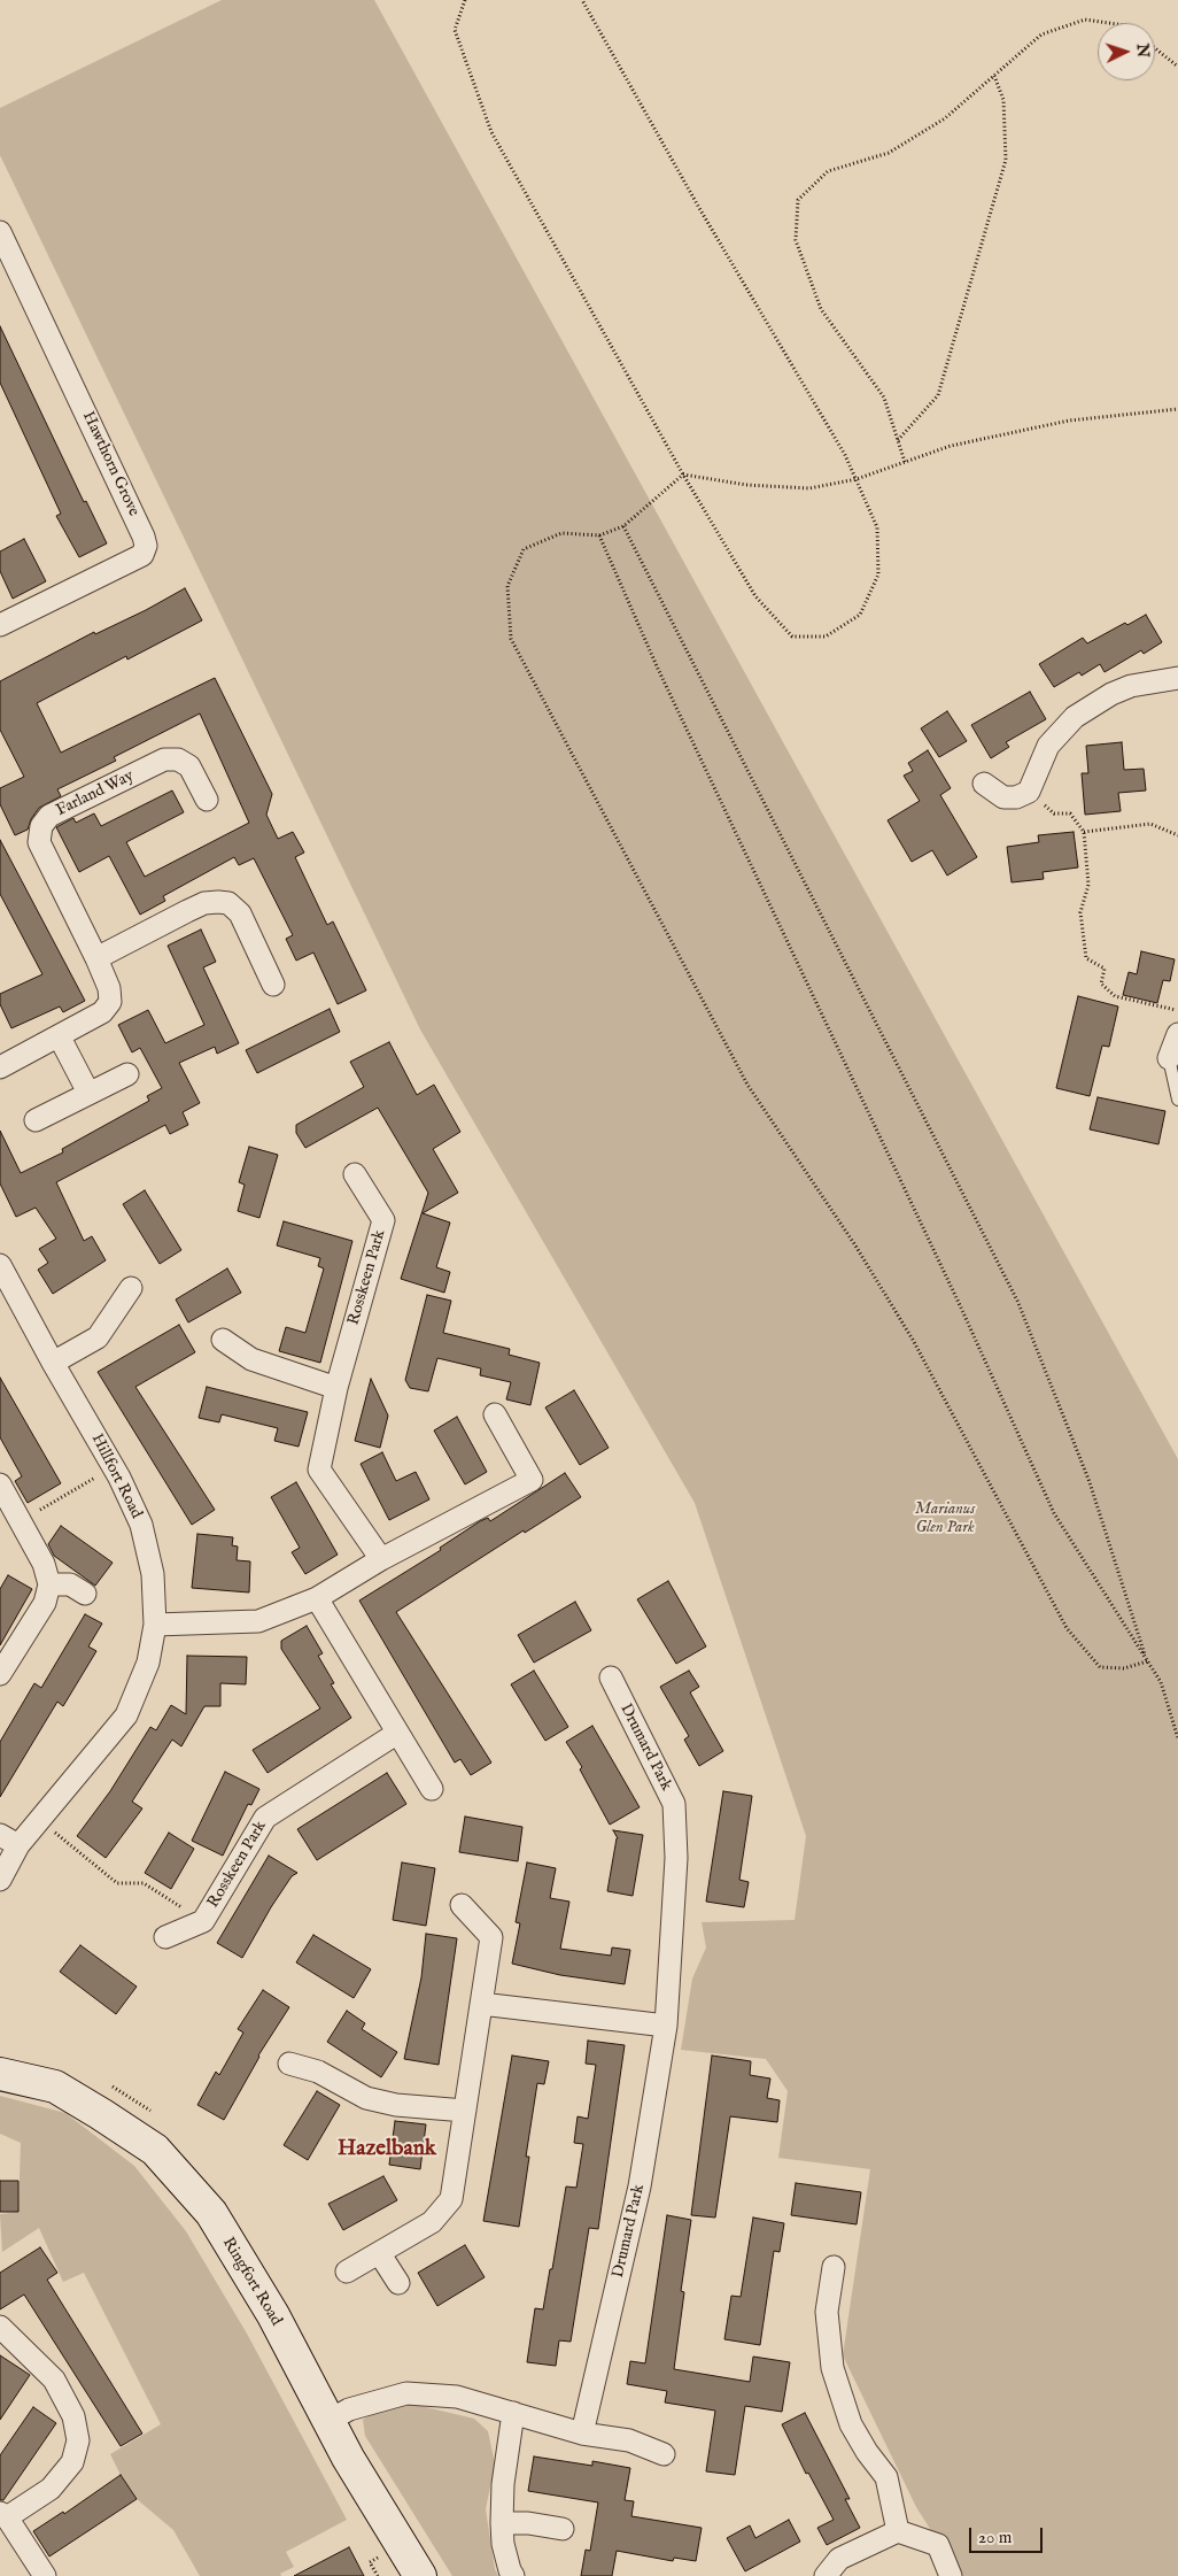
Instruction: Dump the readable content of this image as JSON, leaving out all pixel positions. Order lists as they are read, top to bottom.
{
  "streets": {
    "street": [
      "Hawthorn Grove",
      "Farland Way",
      "Rosskeen Park",
      "Hillfort Road",
      "Drumard Park",
      "Ringfort Road"
    ]
  },
  "districts": ["Hazelbank"],
  "parks": ["Marianus Glen Park"],
  "scale_bar": "20 m",
  "north": "right"
}
